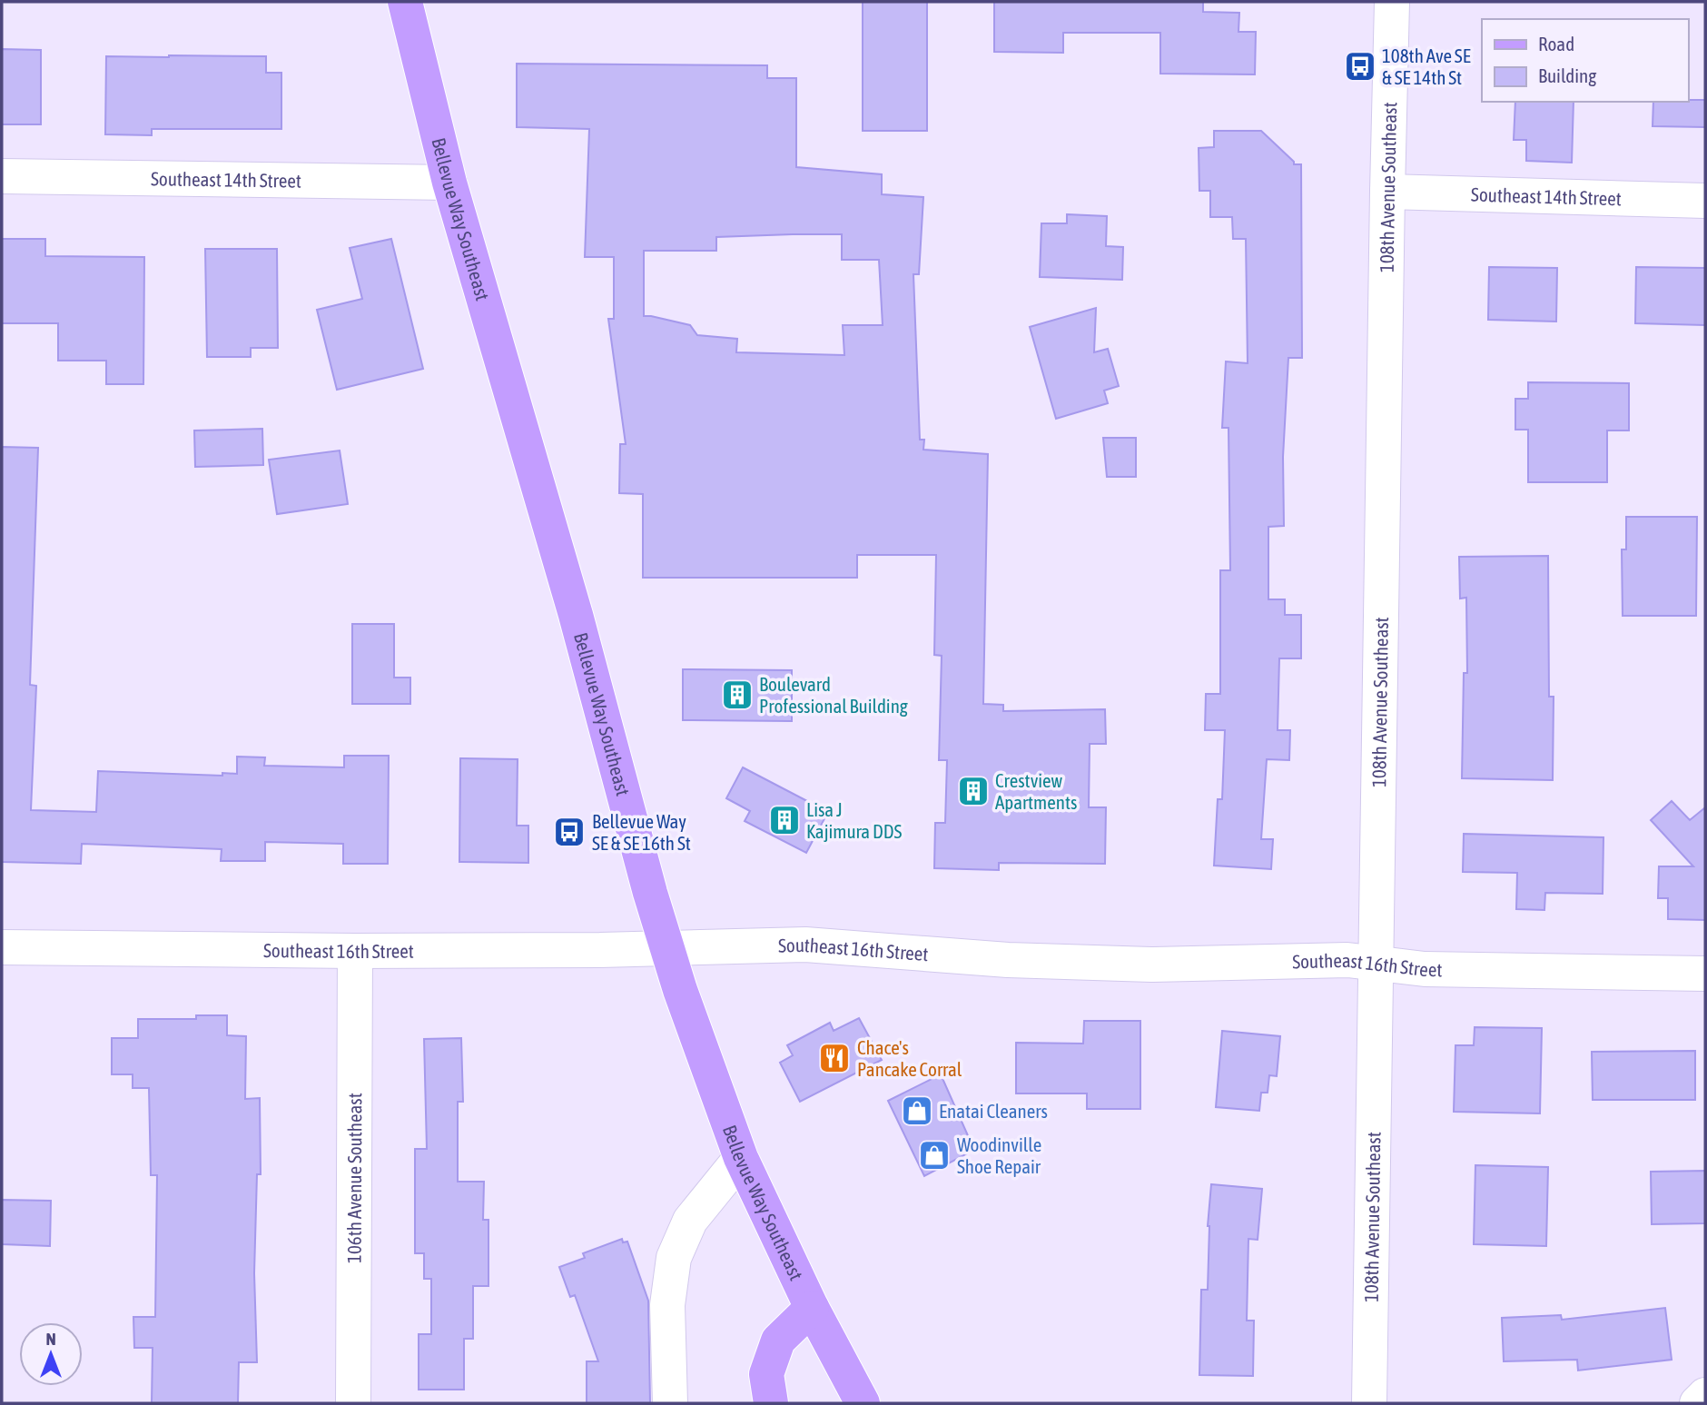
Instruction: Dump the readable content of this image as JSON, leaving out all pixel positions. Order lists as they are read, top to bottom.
{
  "streets": {
    "main road": ["Bellevue Way Southeast"],
    "street": [
      "Southeast 14th Street",
      "108th Avenue Southeast",
      "Southeast 16th Street",
      "106th Avenue Southeast"
    ]
  },
  "crossings": [
    ["Southeast 14th Street", "108th Avenue Southeast"],
    ["Southeast 14th Street", "Bellevue Way Southeast"],
    ["108th Avenue Southeast", "Southeast 16th Street"],
    ["Bellevue Way Southeast", "Southeast 16th Street"],
    ["Southeast 16th Street", "106th Avenue Southeast"]
  ],
  "places": {
    "bus stop": ["108th Ave SE & SE 14th St", "Bellevue Way SE & SE 16th St"],
    "building": ["Boulevard Professional Building", "Crestview Apartments", "Lisa J Kajimura DDS"],
    "restaurant": ["Chace's Pancake Corral"],
    "shop": ["Enatai Cleaners", "Woodinville Shoe Repair"]
  },
  "legend": ["Road", "Building"],
  "north": "top"
}
